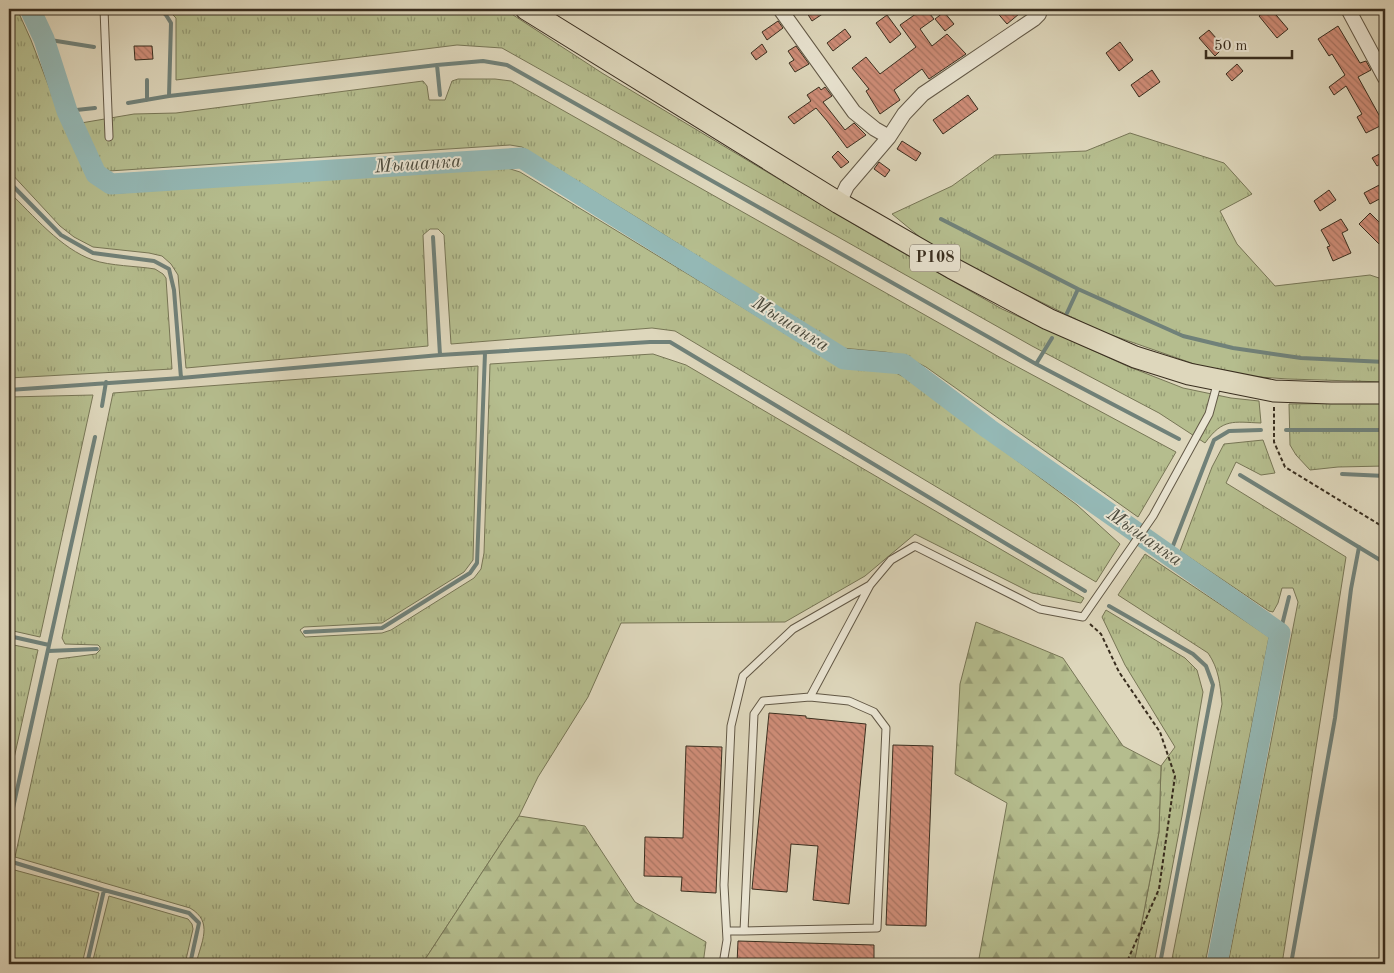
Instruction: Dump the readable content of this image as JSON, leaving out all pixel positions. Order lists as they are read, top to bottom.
{
  "streets": {
    "main road": ["Р108"]
  },
  "water": ["Мышанка"],
  "scale_bar": "50 m"
}
